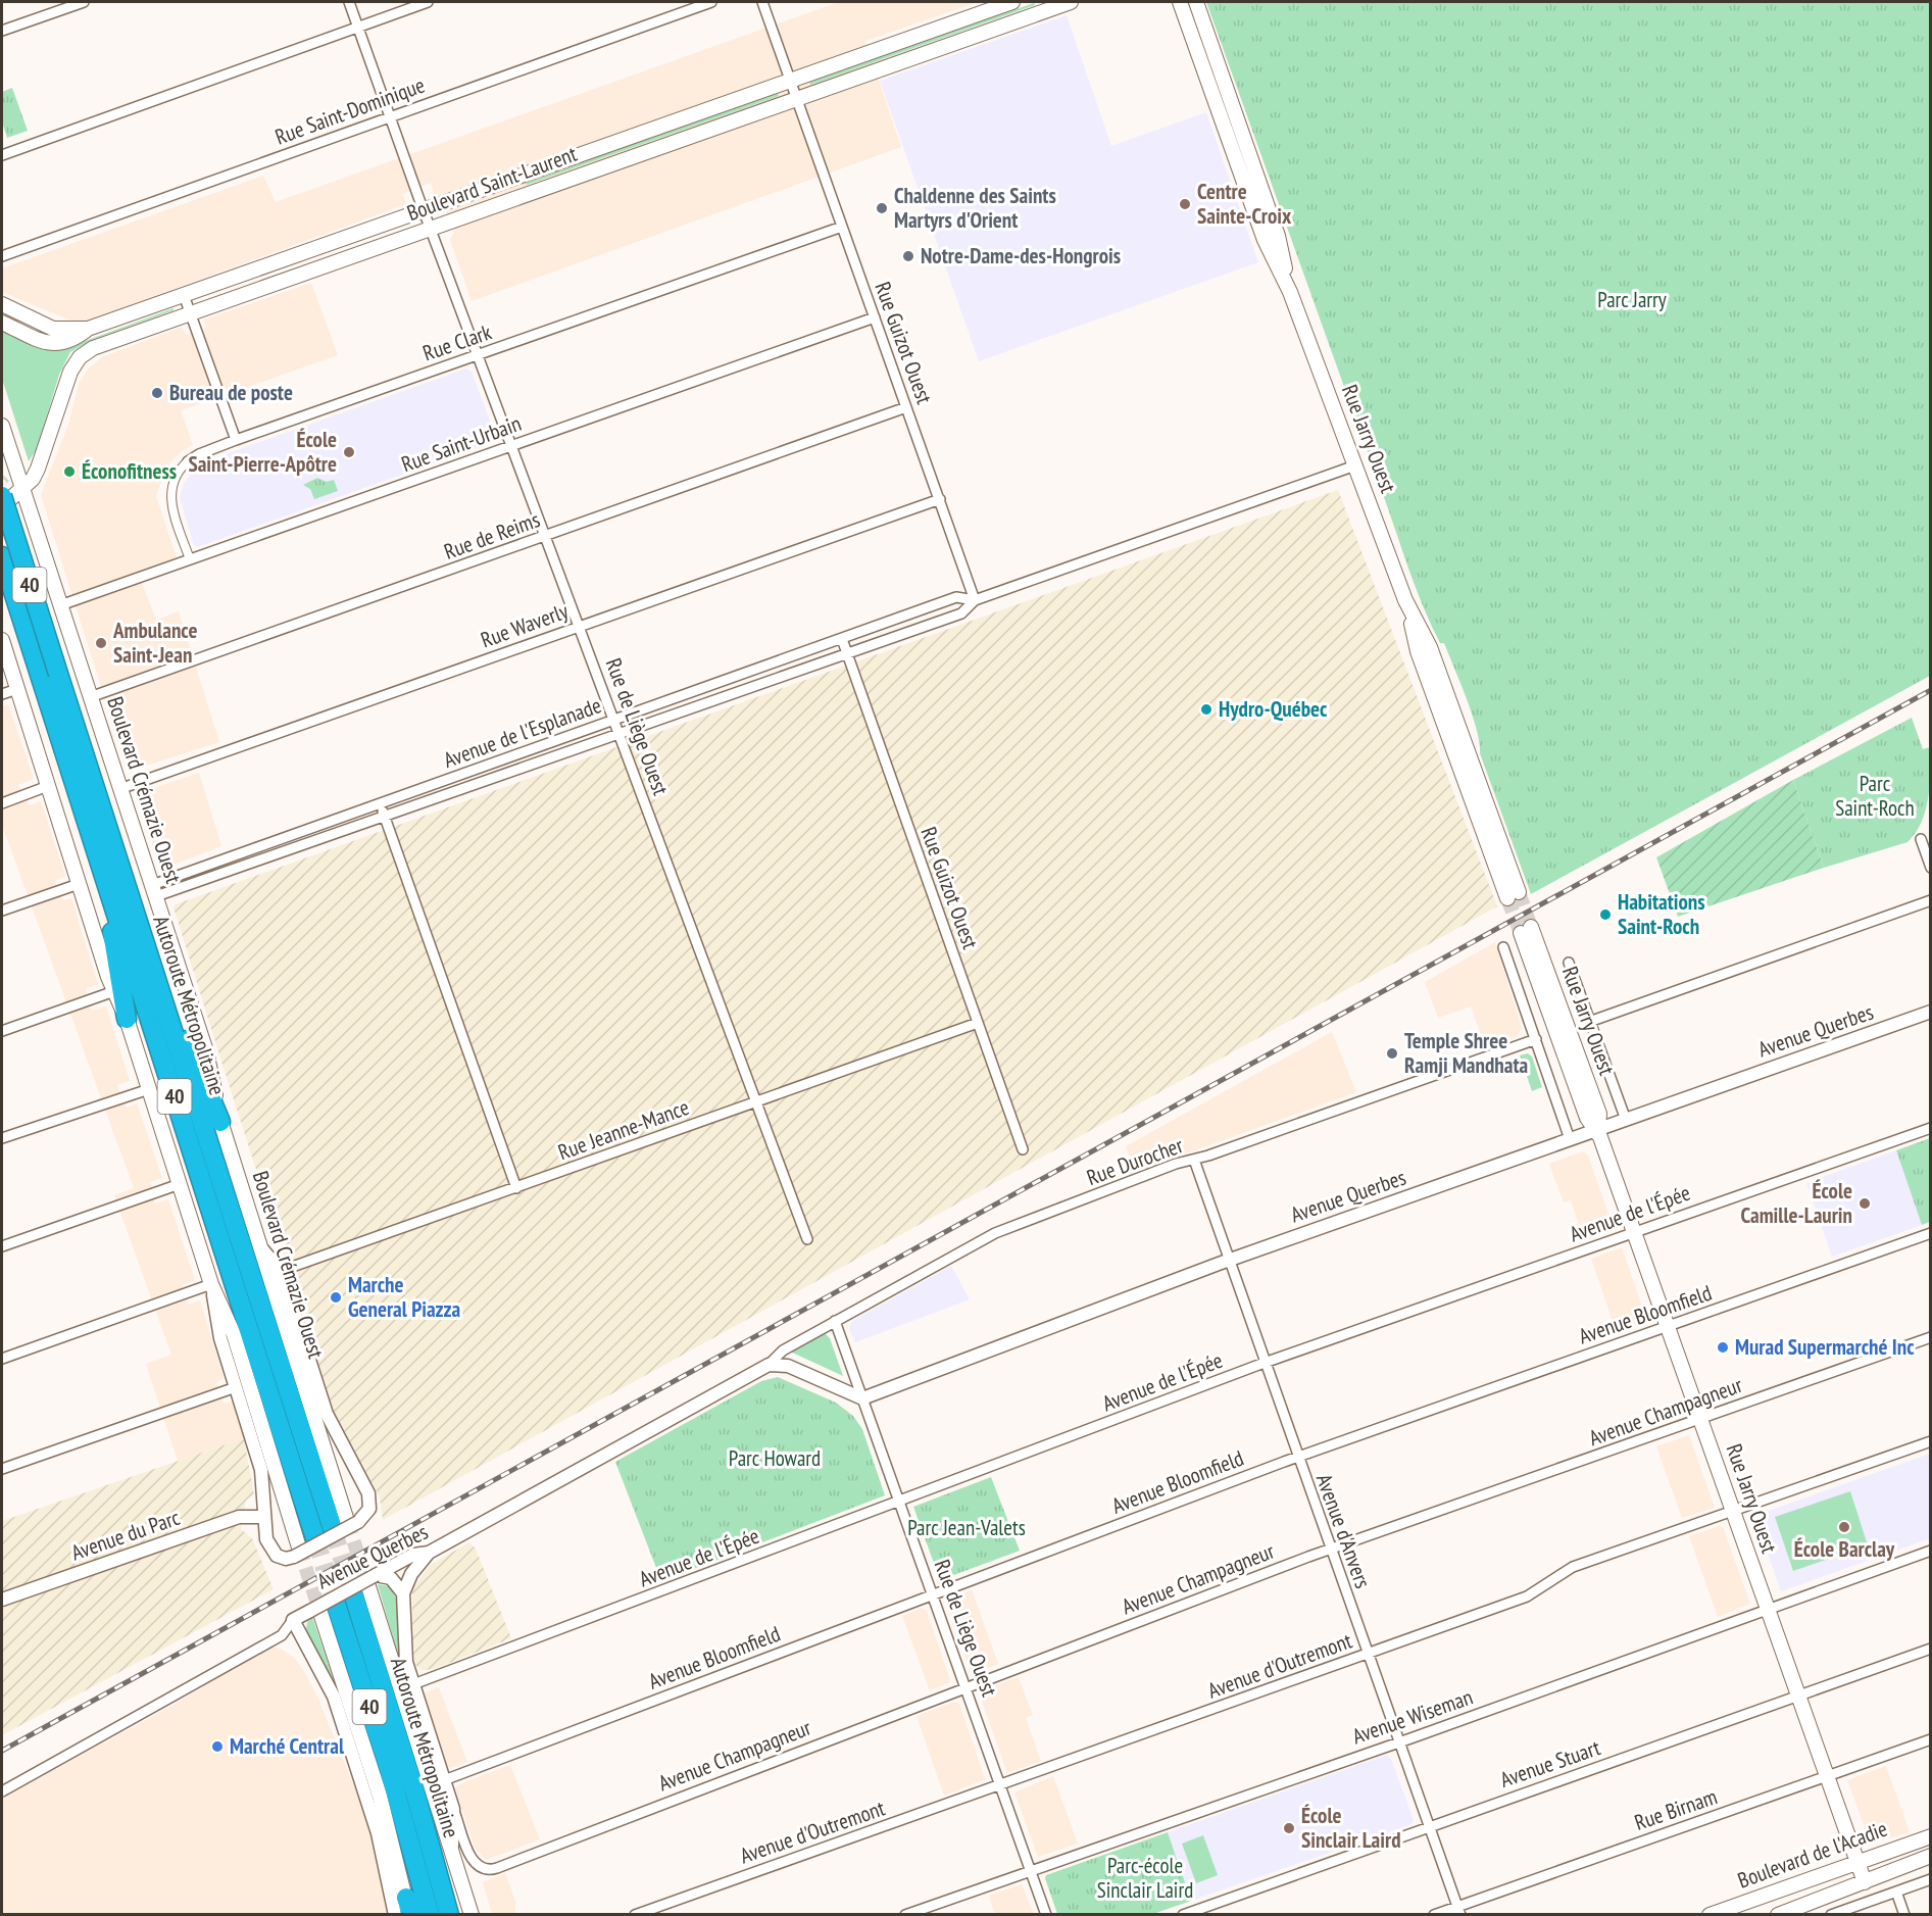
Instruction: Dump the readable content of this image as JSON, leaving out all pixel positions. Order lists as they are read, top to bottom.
{
  "streets": {
    "highway": ["40", "Autoroute Métropolitaine"],
    "main road": [
      "Boulevard Saint-Laurent",
      "Rue Jarry Ouest",
      "Boulevard Crémazie Ouest",
      "Boulevard de l'Acadie"
    ],
    "street": [
      "Rue Saint-Dominique",
      "Rue Clark",
      "Rue Guizot Ouest",
      "Rue Saint-Urbain",
      "Rue de Reims",
      "Rue Waverly",
      "Rue de Liège Ouest",
      "Avenue de l'Esplanade",
      "Avenue Querbes",
      "Rue Jeanne-Mance",
      "Rue Durocher",
      "Avenue de l'Épée",
      "Avenue Bloomfield",
      "Avenue Champagneur",
      "Avenue d'Anvers",
      "Avenue du Parc",
      "Avenue d'Outremont",
      "Avenue Wiseman",
      "Avenue Stuart",
      "Rue Birnam"
    ]
  },
  "crossings": [
    ["Rue Saint-Dominique", "Rue de Liège Ouest"],
    ["Boulevard Saint-Laurent", "Rue Guizot Ouest"],
    ["Boulevard Saint-Laurent", "Rue de Liège Ouest"],
    ["Boulevard Saint-Laurent", "Boulevard Crémazie Ouest"],
    ["Boulevard Saint-Laurent", "Autoroute Métropolitaine"],
    ["Rue Clark", "Rue Guizot Ouest"],
    ["Rue Clark", "Rue Saint-Urbain"],
    ["Rue Clark", "Rue de Liège Ouest"],
    ["Rue Guizot Ouest", "Rue Saint-Urbain"],
    ["Rue Guizot Ouest", "Rue de Reims"],
    ["Rue Guizot Ouest", "Rue Waverly"],
    ["Rue Guizot Ouest", "Avenue de l'Esplanade"],
    ["Rue Guizot Ouest", "Rue Jeanne-Mance"],
    ["Rue Jarry Ouest", "Avenue de l'Esplanade"],
    ["Rue Jarry Ouest", "Avenue Querbes"],
    ["Rue Jarry Ouest", "Avenue de l'Épée"],
    ["Rue Jarry Ouest", "Avenue Bloomfield"],
    ["Rue Jarry Ouest", "Avenue Champagneur"],
    ["Rue Jarry Ouest", "Avenue d'Outremont"],
    ["Rue Jarry Ouest", "Avenue Wiseman"],
    ["Rue Jarry Ouest", "Avenue Stuart"],
    ["Rue Jarry Ouest", "Rue Birnam"],
    ["Rue Jarry Ouest", "Boulevard de l'Acadie"],
    ["Rue Saint-Urbain", "Rue de Liège Ouest"],
    ["Rue Saint-Urbain", "Boulevard Crémazie Ouest"],
    ["Rue de Reims", "Rue de Liège Ouest"],
    ["Rue de Reims", "Boulevard Crémazie Ouest"],
    ["Rue Waverly", "Rue de Liège Ouest"],
    ["Rue Waverly", "Boulevard Crémazie Ouest"],
    ["Rue de Liège Ouest", "Avenue de l'Esplanade"],
    ["Rue de Liège Ouest", "Avenue Querbes"],
    ["Rue de Liège Ouest", "Rue Jeanne-Mance"],
    ["Rue de Liège Ouest", "Rue Durocher"],
    ["Rue de Liège Ouest", "Avenue de l'Épée"],
    ["Rue de Liège Ouest", "Avenue Bloomfield"],
    ["Rue de Liège Ouest", "Avenue Champagneur"],
    ["Rue de Liège Ouest", "Avenue d'Outremont"],
    ["Rue de Liège Ouest", "Avenue Wiseman"],
    ["Avenue de l'Esplanade", "Boulevard Crémazie Ouest"],
    ["Boulevard Crémazie Ouest", "Autoroute Métropolitaine"],
    ["Boulevard Crémazie Ouest", "Rue Jeanne-Mance"],
    ["Autoroute Métropolitaine", "Avenue Querbes"],
    ["Avenue Querbes", "Rue Durocher"],
    ["Avenue Querbes", "Avenue d'Anvers"],
    ["Rue Durocher", "Avenue d'Anvers"],
    ["Avenue de l'Épée", "Avenue d'Anvers"],
    ["Avenue Bloomfield", "Avenue d'Anvers"],
    ["Avenue Champagneur", "Avenue d'Anvers"],
    ["Avenue d'Anvers", "Avenue d'Outremont"],
    ["Avenue d'Anvers", "Avenue Wiseman"],
    ["Avenue d'Anvers", "Avenue Stuart"],
    ["Avenue d'Anvers", "Rue Birnam"]
  ],
  "parks": [
    "Parc Jarry",
    "Parc Saint-Roch",
    "Parc Howard",
    "Parc Jean-Valets",
    "Parc-école Sinclair Laird"
  ],
  "places": [
    "Centre Sainte-Croix",
    "Chaldenne des Saints Martyrs d'Orient",
    "Notre-Dame-des-Hongrois",
    "Bureau de poste",
    "École Saint-Pierre-Apôtre",
    "Éconofitness",
    "Ambulance Saint-Jean",
    "Hydro-Québec",
    "Habitations Saint-Roch",
    "Temple Shree Ramji Mandhata",
    "École Camille-Laurin",
    "Marche General Piazza",
    "Murad Supermarché Inc",
    "École Barclay",
    "Marché Central",
    "École Sinclair Laird"
  ]
}
